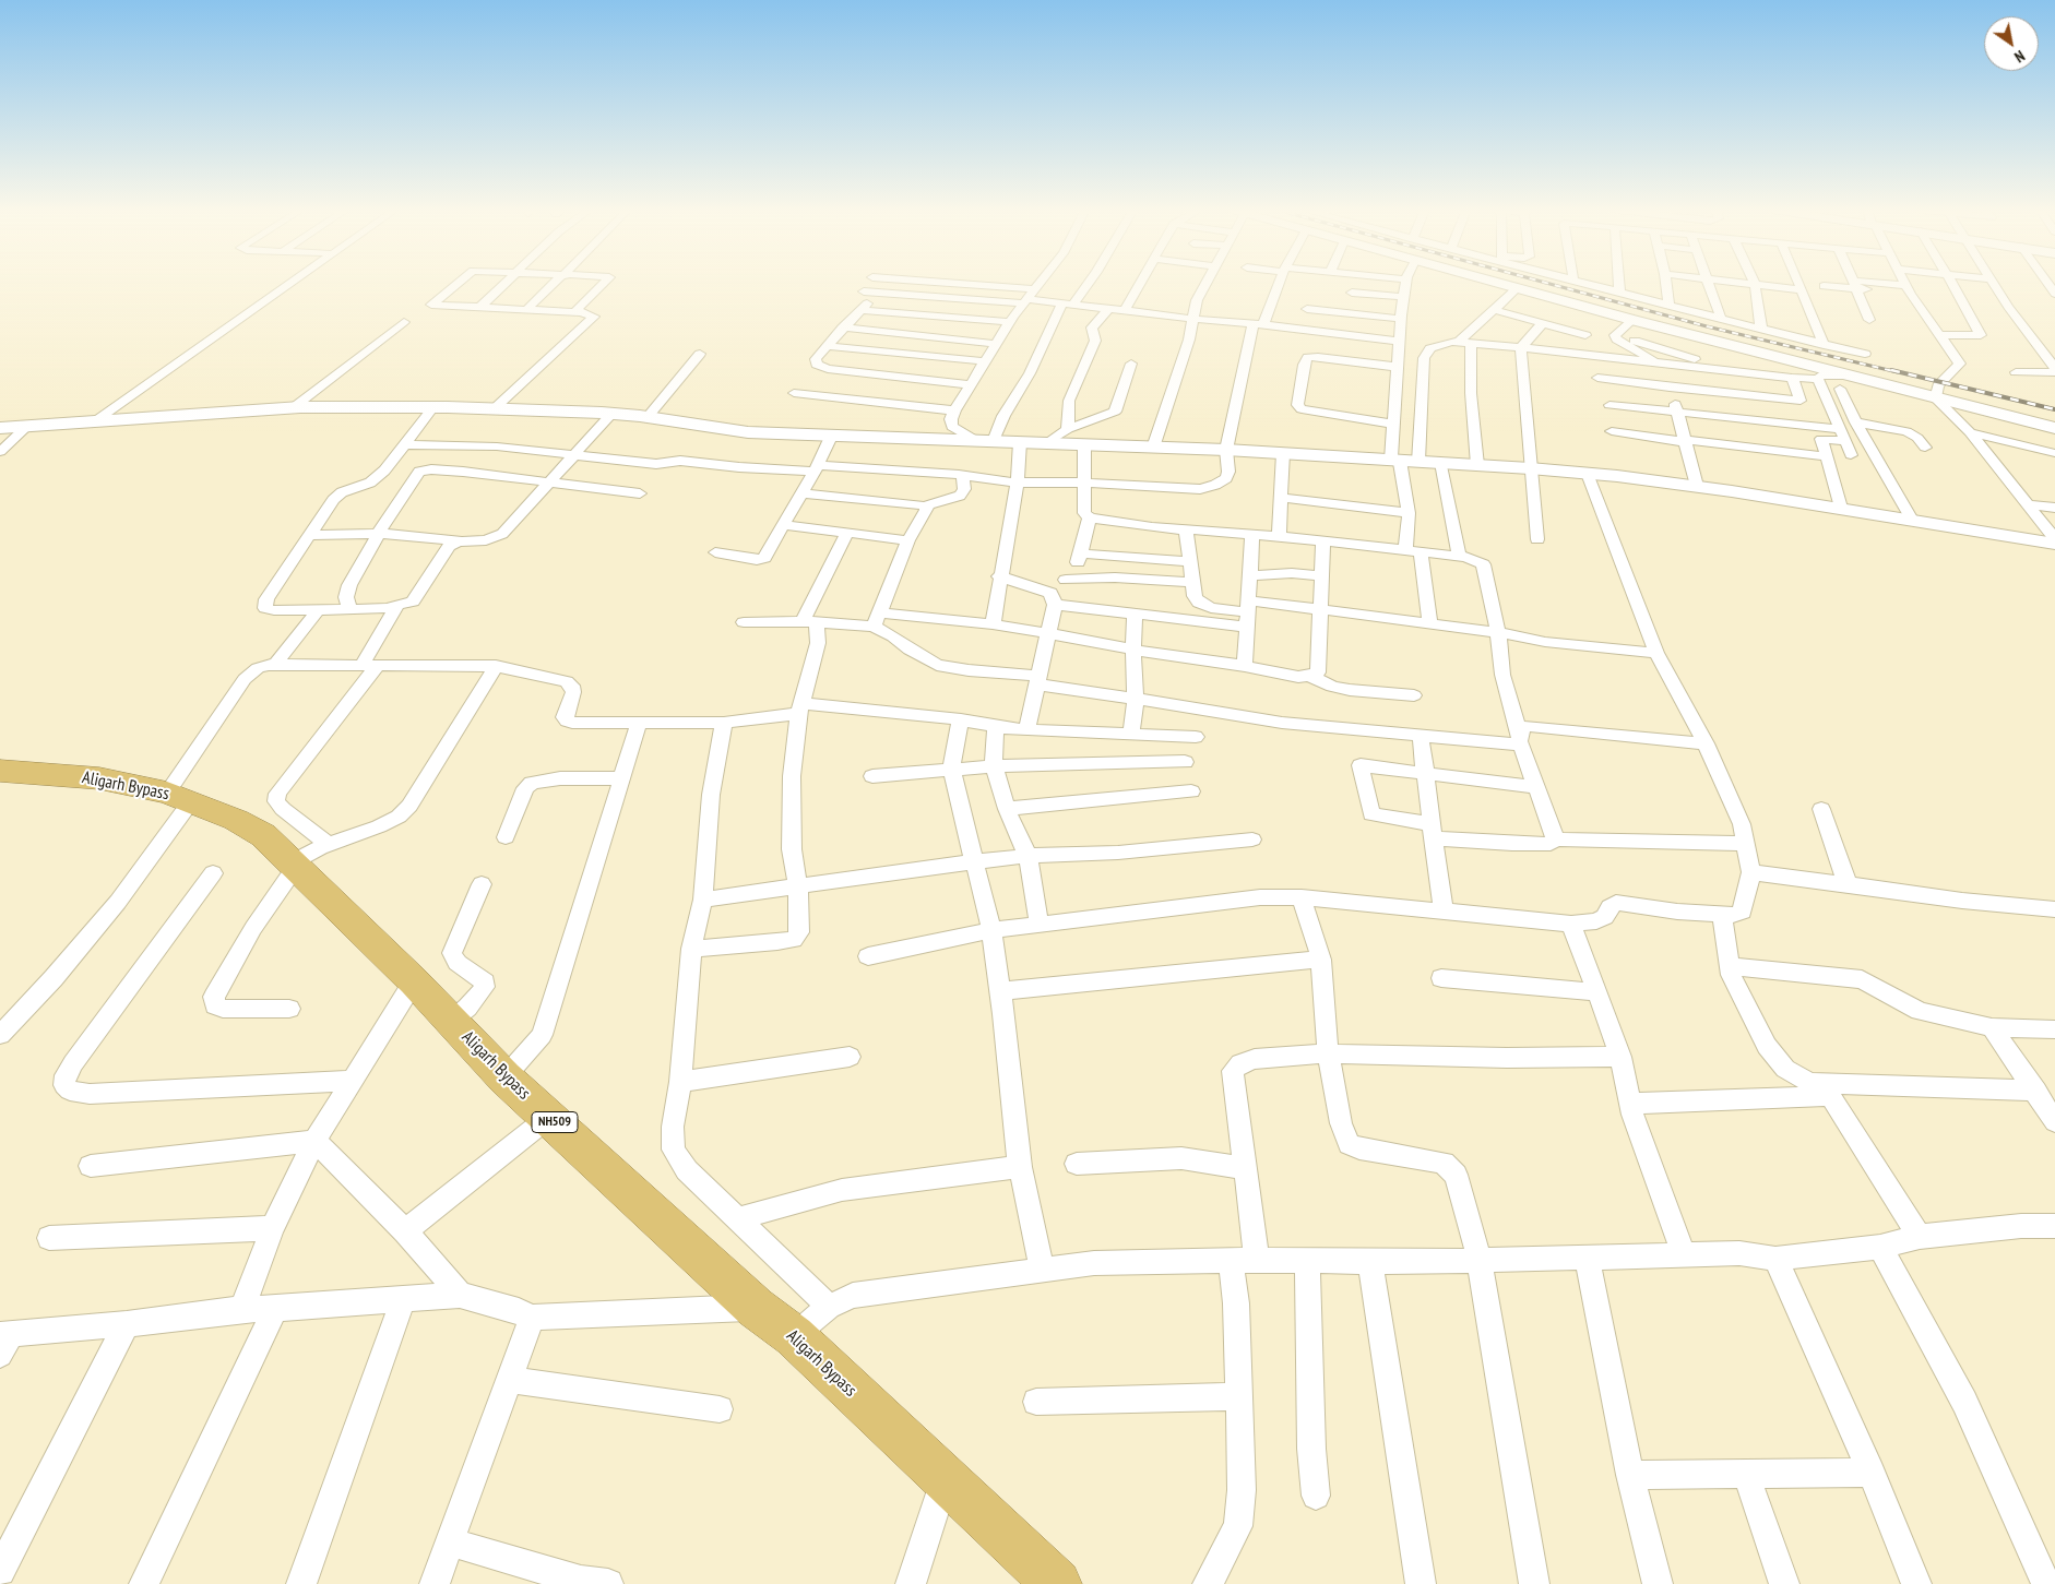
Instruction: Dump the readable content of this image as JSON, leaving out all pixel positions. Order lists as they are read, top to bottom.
{
  "streets": {
    "highway": ["Aligarh Bypass", "NH509"]
  },
  "north": "bottom right"
}
